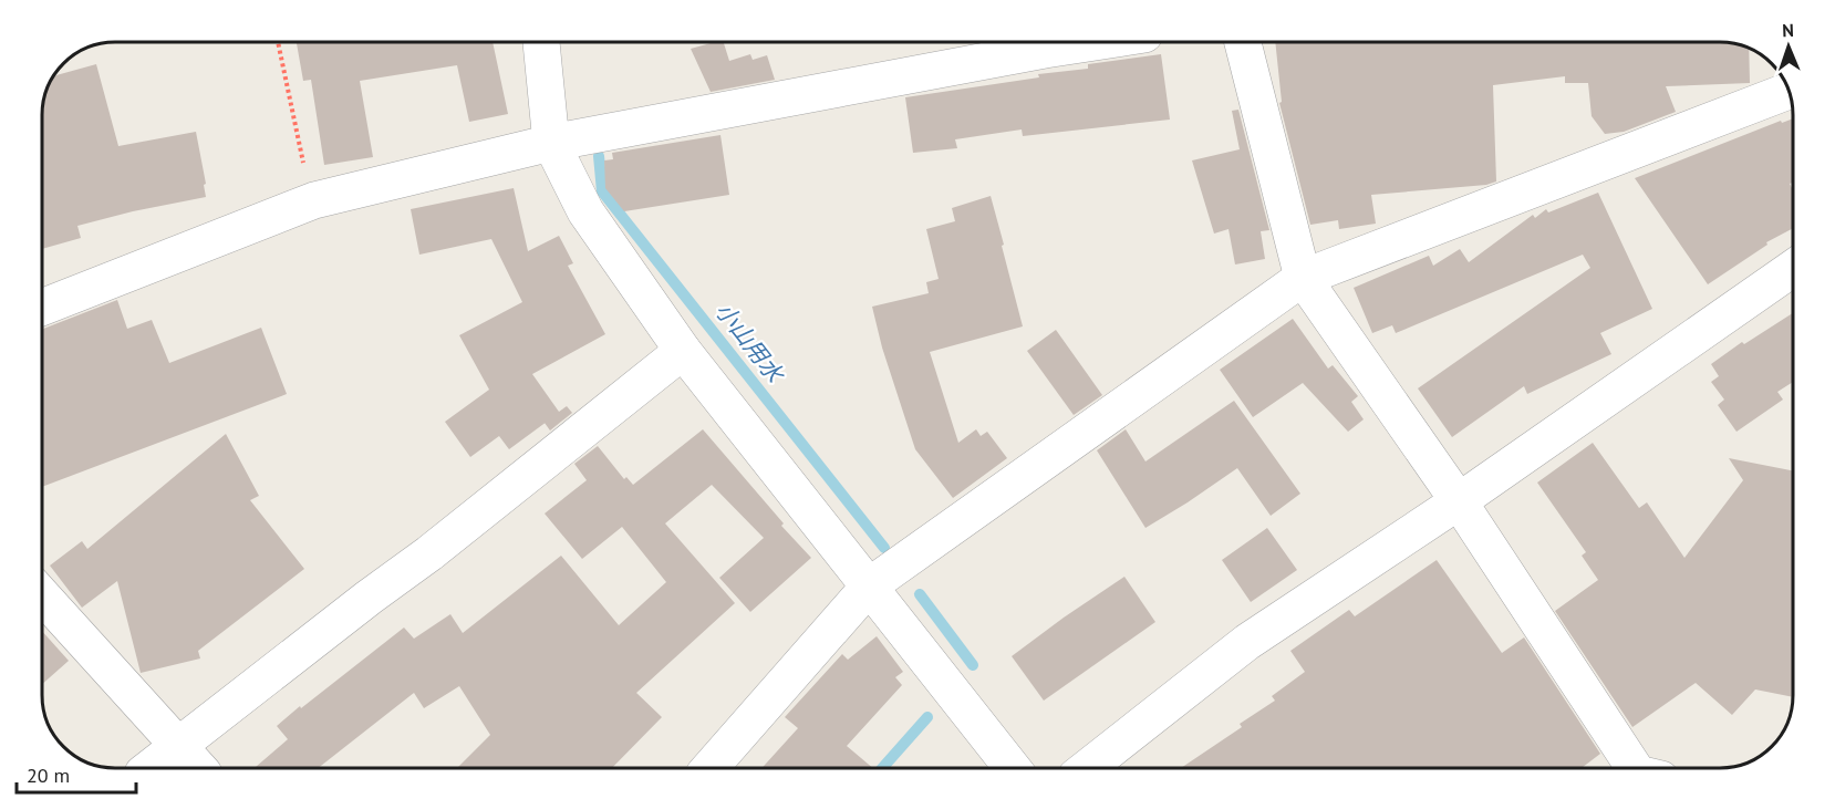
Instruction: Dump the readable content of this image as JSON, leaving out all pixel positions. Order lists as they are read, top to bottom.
{
  "water": ["小山用水"],
  "scale_bar": "20 m",
  "north": "top"
}
